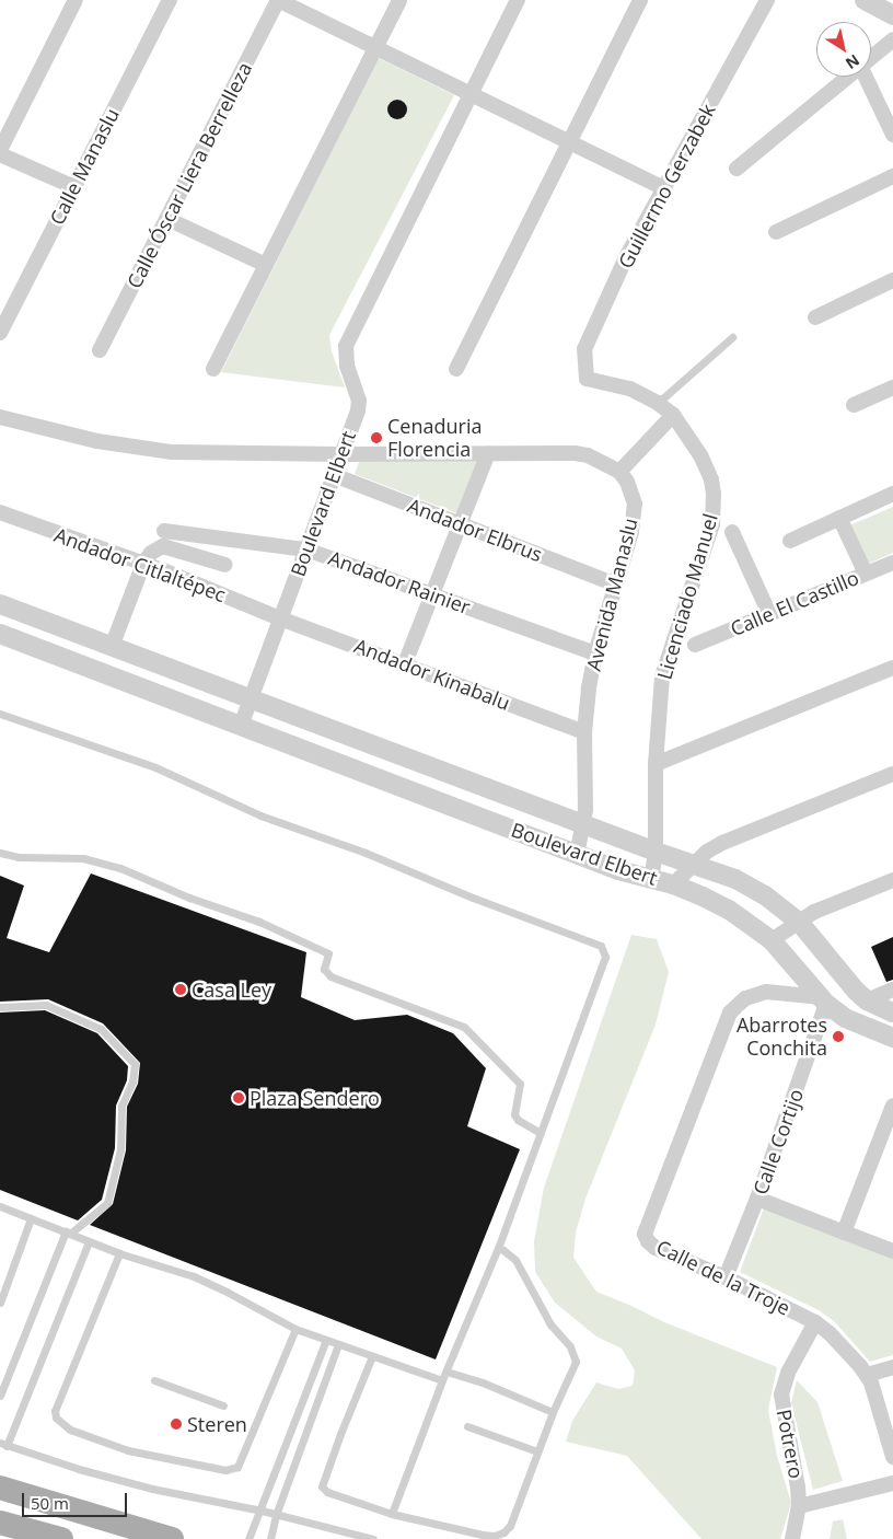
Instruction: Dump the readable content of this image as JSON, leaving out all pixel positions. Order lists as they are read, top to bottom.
{
  "streets": {
    "street": [
      "Calle Manaslu",
      "Calle Óscar Liera Berrelleza",
      "Guillermo Gerzabek",
      "Boulevard Elbert",
      "Andador Elbrus",
      "Andador Citlaltépec",
      "Andador Rainier",
      "Avenida Manaslu",
      "Licenciado Manuel",
      "Calle El Castillo",
      "Andador Kinabalu",
      "Calle Cortijo",
      "Calle de la Troje",
      "Potrero"
    ]
  },
  "crossings": [
    ["Guillermo Gerzabek", "Licenciado Manuel"],
    ["Boulevard Elbert", "Andador Elbrus"],
    ["Boulevard Elbert", "Andador Citlaltépec"],
    ["Boulevard Elbert", "Andador Rainier"],
    ["Boulevard Elbert", "Avenida Manaslu"],
    ["Boulevard Elbert", "Licenciado Manuel"],
    ["Boulevard Elbert", "Andador Kinabalu"],
    ["Boulevard Elbert", "Calle Cortijo"],
    ["Boulevard Elbert", "Calle de la Troje"],
    ["Andador Elbrus", "Avenida Manaslu"],
    ["Andador Citlaltépec", "Andador Kinabalu"],
    ["Andador Rainier", "Avenida Manaslu"],
    ["Avenida Manaslu", "Andador Kinabalu"],
    ["Calle Cortijo", "Calle de la Troje"],
    ["Calle de la Troje", "Potrero"]
  ],
  "places": [
    "Cenaduria Florencia",
    "Casa Ley",
    "Abarrotes Conchita",
    "Plaza Sendero",
    "Steren"
  ],
  "scale_bar": "50 m",
  "north": "bottom right"
}
